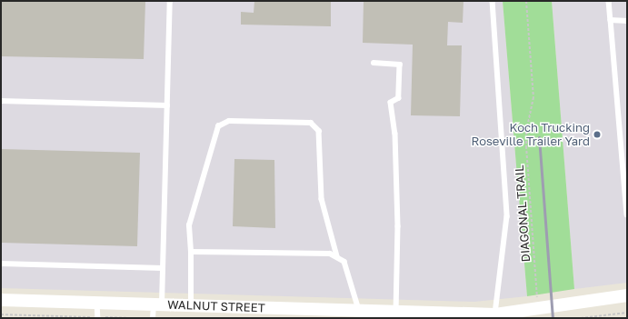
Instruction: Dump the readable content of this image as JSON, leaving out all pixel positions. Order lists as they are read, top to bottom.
{
  "streets": {
    "street": ["WALNUT STREET"],
    "path": ["DIAGONAL TRAIL"]
  },
  "crossings": [
    ["DIAGONAL TRAIL", "WALNUT STREET"]
  ],
  "places": ["Koch Trucking Roseville Trailer Yard"]
}
